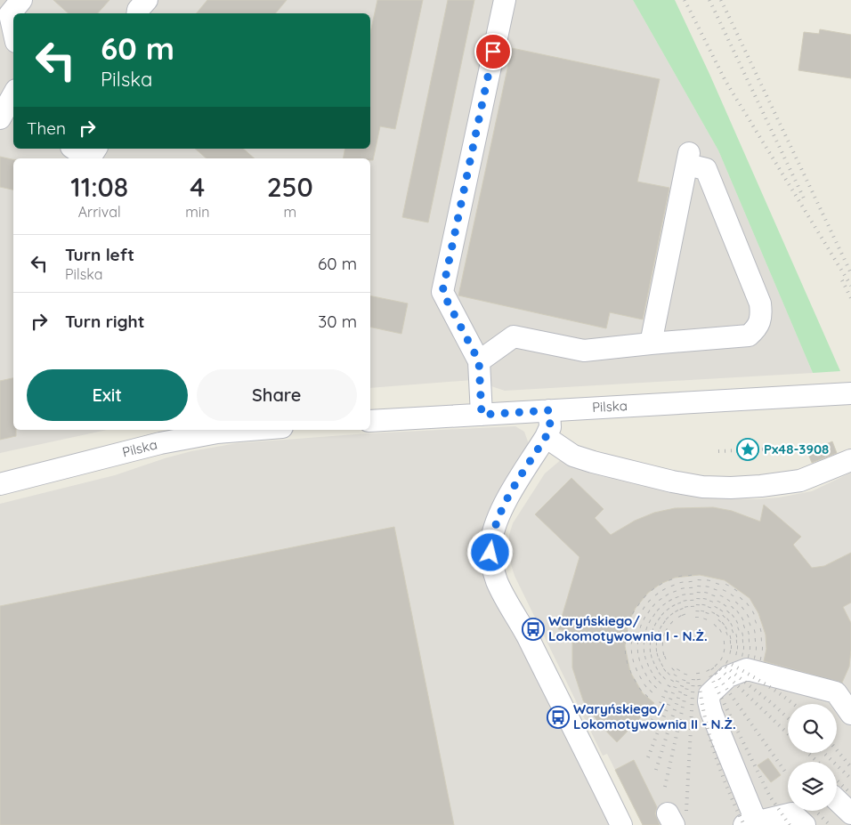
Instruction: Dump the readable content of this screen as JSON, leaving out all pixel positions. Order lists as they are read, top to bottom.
{
  "streets": {
    "street": ["Pilska"]
  },
  "places": {
    "place": ["Px48-3908"],
    "bus stop": ["Waryńskiego/ Lokomotywownia I - N.Ż.", "Waryńskiego/ Lokomotywownia II - N.Ż."]
  },
  "page": {
    "turn": ["60 m", "Pilska"],
    "then": "Then",
    "eta": [
      "11:08",
      "Arrival",
      "4",
      "min",
      "250",
      "m"
    ],
    "list": [
      {
        "name": "Turn left",
        "note": "Pilska",
        "value": "60 m"
      },
      {
        "name": "Turn right",
        "value": "30 m"
      }
    ],
    "buttons": ["Exit", "Share"]
  }
}
